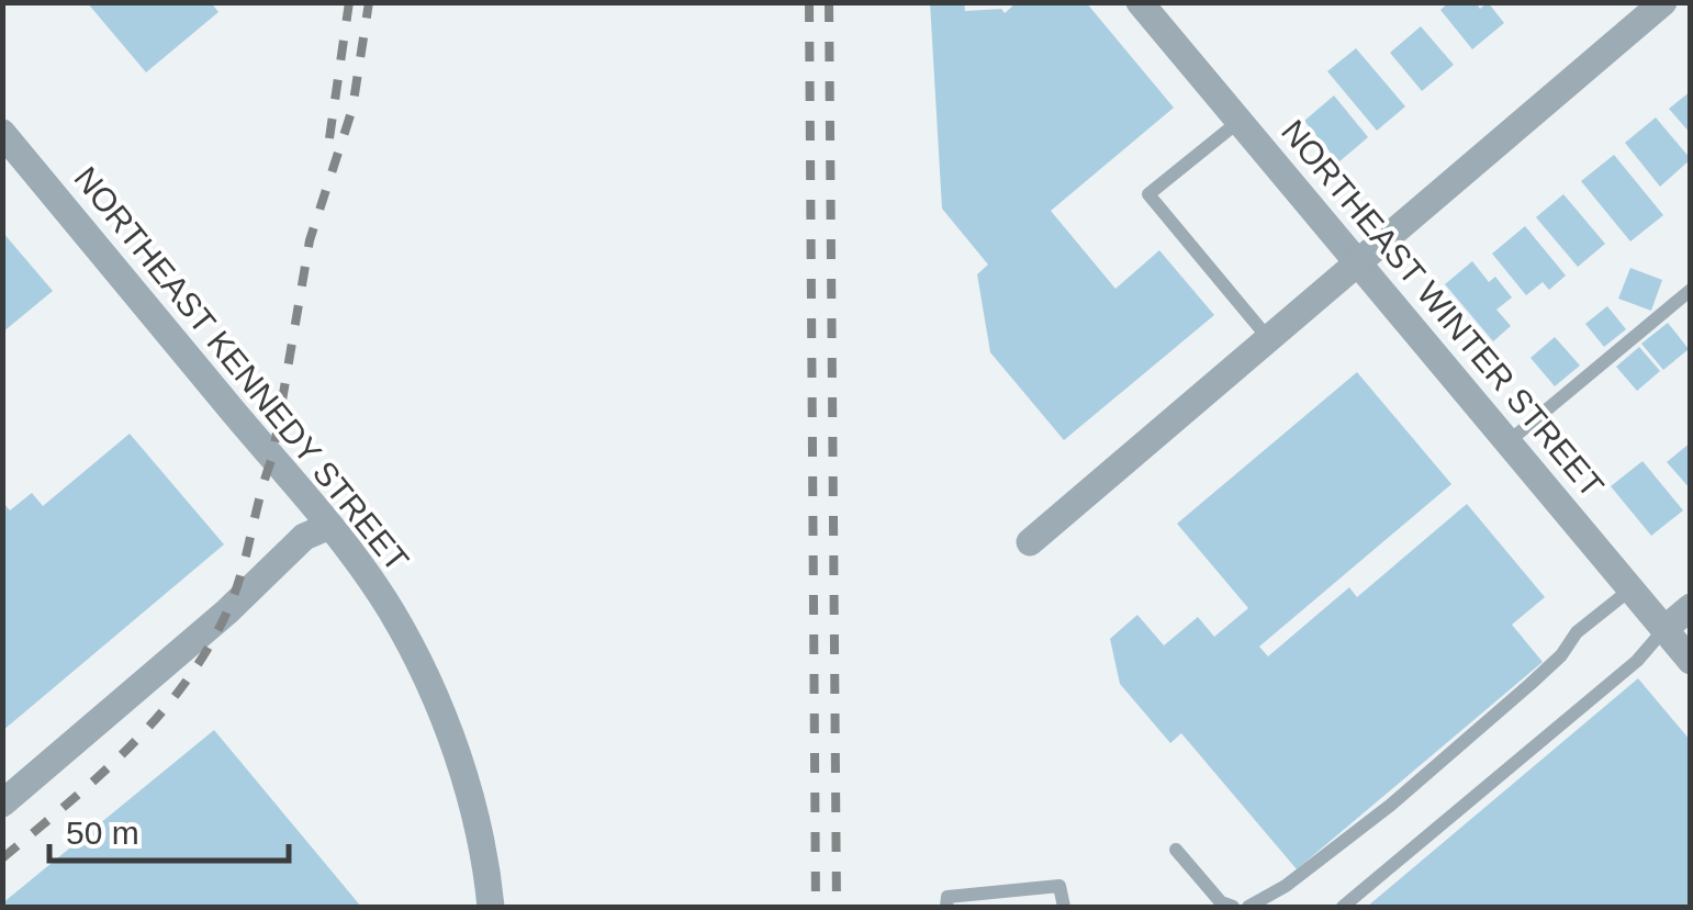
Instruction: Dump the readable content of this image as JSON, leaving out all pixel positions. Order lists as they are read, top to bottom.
{
  "streets": {
    "street": ["NORTHEAST WINTER STREET", "NORTHEAST KENNEDY STREET"]
  },
  "scale_bar": "50 m"
}
